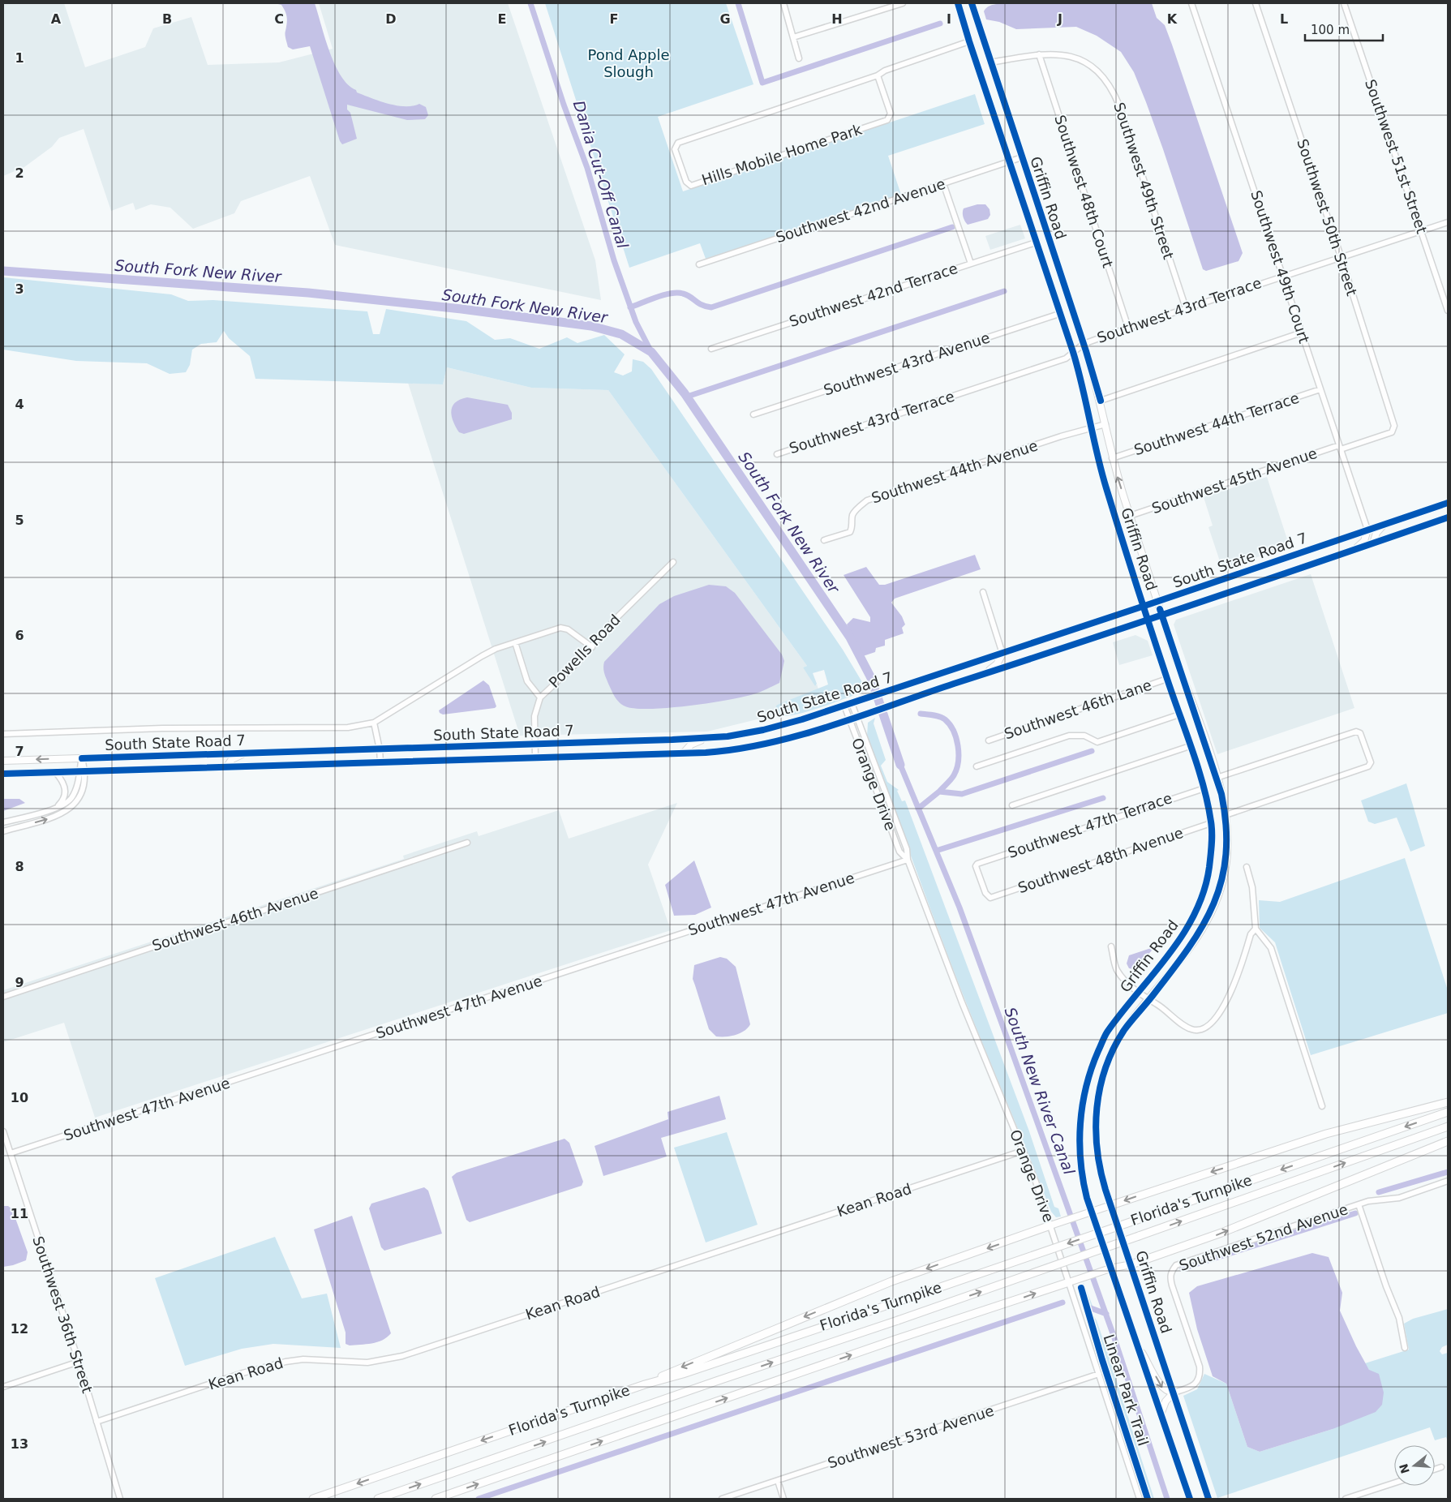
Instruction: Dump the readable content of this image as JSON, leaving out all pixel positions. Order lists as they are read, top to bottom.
{
  "streets": {
    "highway": ["Florida's Turnpike"],
    "main road": ["Griffin Road", "South State Road 7"],
    "street": [
      "Hills Mobile Home Park",
      "Southwest 51st Street",
      "Southwest 49th Street",
      "Southwest 48th Court",
      "Southwest 42nd Avenue",
      "Southwest 50th Street",
      "Southwest 49th Court",
      "Southwest 42nd Terrace",
      "Southwest 43rd Terrace",
      "Southwest 43rd Avenue",
      "Southwest 44th Terrace",
      "Southwest 44th Avenue",
      "Southwest 45th Avenue",
      "Powells Road",
      "Southwest 46th Lane",
      "Orange Drive",
      "Southwest 47th Terrace",
      "Southwest 48th Avenue",
      "Southwest 47th Avenue",
      "Southwest 46th Avenue",
      "Kean Road",
      "Southwest 52nd Avenue",
      "Southwest 36th Street",
      "Southwest 53rd Avenue"
    ],
    "cycle path": ["Linear Park Trail"]
  },
  "crossings": [
    ["Hills Mobile Home Park", "Griffin Road"],
    ["Southwest 51st Street", "Southwest 43rd Terrace"],
    ["Southwest 49th Street", "Southwest 48th Court"],
    ["Southwest 49th Street", "Southwest 43rd Terrace"],
    ["Southwest 48th Court", "Southwest 43rd Terrace"],
    ["Griffin Road", "Southwest 42nd Avenue"],
    ["Griffin Road", "Southwest 42nd Terrace"],
    ["Griffin Road", "Southwest 43rd Terrace"],
    ["Griffin Road", "Southwest 43rd Avenue"],
    ["Griffin Road", "Southwest 44th Terrace"],
    ["Griffin Road", "Southwest 44th Avenue"],
    ["Griffin Road", "Southwest 45th Avenue"],
    ["Griffin Road", "South State Road 7"],
    ["Griffin Road", "Southwest 46th Lane"],
    ["Griffin Road", "Southwest 47th Terrace"],
    ["Griffin Road", "Southwest 48th Avenue"],
    ["Griffin Road", "Southwest 52nd Avenue"],
    ["Southwest 50th Street", "Southwest 43rd Terrace"],
    ["Southwest 50th Street", "Southwest 45th Avenue"],
    ["Southwest 49th Court", "Southwest 43rd Terrace"],
    ["Southwest 49th Court", "Southwest 44th Terrace"],
    ["Southwest 49th Court", "Southwest 45th Avenue"],
    ["Southwest 49th Court", "South State Road 7"],
    ["South State Road 7", "Powells Road"],
    ["South State Road 7", "Orange Drive"],
    ["Orange Drive", "Southwest 47th Avenue"],
    ["Orange Drive", "Kean Road"],
    ["Orange Drive", "Southwest 53rd Avenue"],
    ["Southwest 47th Terrace", "Southwest 48th Avenue"],
    ["Southwest 47th Avenue", "Southwest 36th Street"],
    ["Kean Road", "Southwest 36th Street"]
  ],
  "water": ["Dania Cut-Off Canal", "South Fork New River", "South New River Canal"],
  "parks": ["Pond Apple Slough"],
  "scale_bar": "100 m",
  "north": "left",
  "grid": {
    "columns": [
      "A",
      "B",
      "C",
      "D",
      "E",
      "F",
      "G",
      "H",
      "I",
      "J",
      "K",
      "L"
    ],
    "rows": [
      "1",
      "2",
      "3",
      "4",
      "5",
      "6",
      "7",
      "8",
      "9",
      "10",
      "11",
      "12",
      "13"
    ]
  }
}
